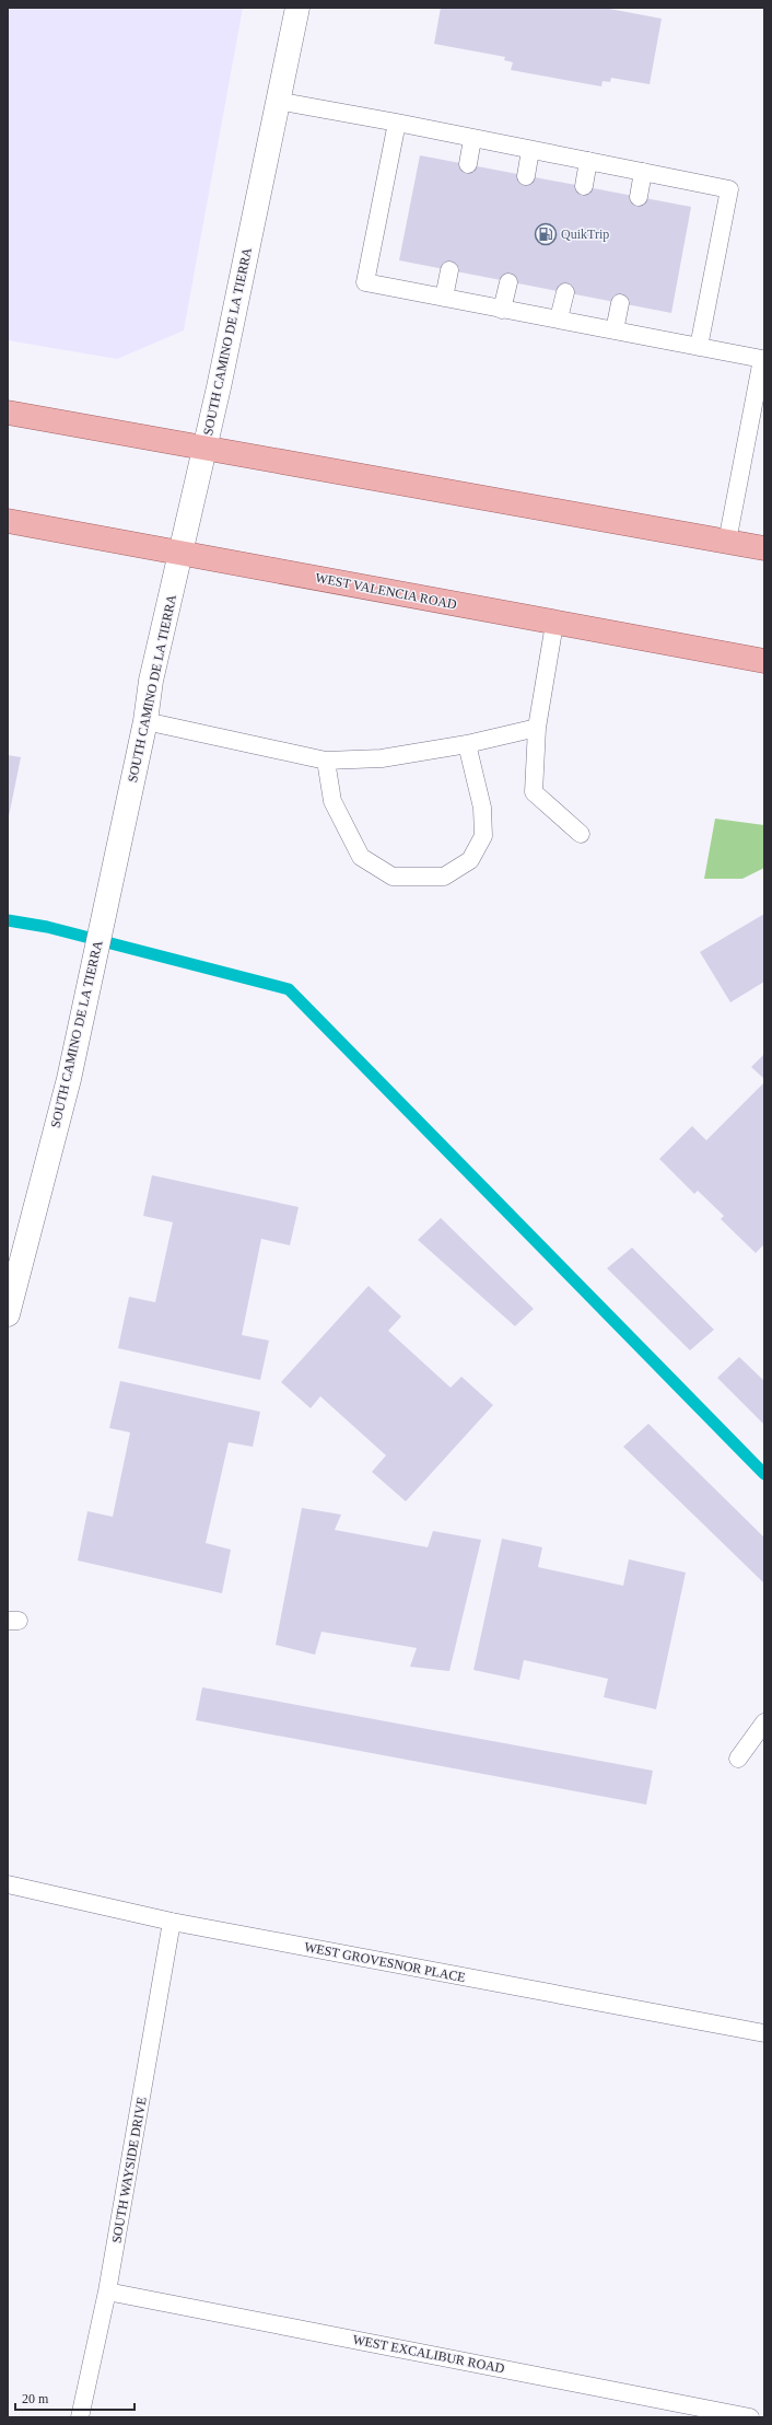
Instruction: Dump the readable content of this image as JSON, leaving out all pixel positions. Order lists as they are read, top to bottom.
{
  "streets": {
    "main road": ["WEST VALENCIA ROAD"],
    "street": ["SOUTH CAMINO DE LA TIERRA"],
    "lane": ["WEST GROVESNOR PLACE", "SOUTH WAYSIDE DRIVE", "WEST EXCALIBUR ROAD"]
  },
  "crossings": [
    ["SOUTH CAMINO DE LA TIERRA", "WEST VALENCIA ROAD"],
    ["WEST GROVESNOR PLACE", "SOUTH WAYSIDE DRIVE"],
    ["SOUTH WAYSIDE DRIVE", "WEST EXCALIBUR ROAD"]
  ],
  "places": {
    "fuel station": ["QuikTrip"]
  },
  "scale_bar": "20 m"
}
